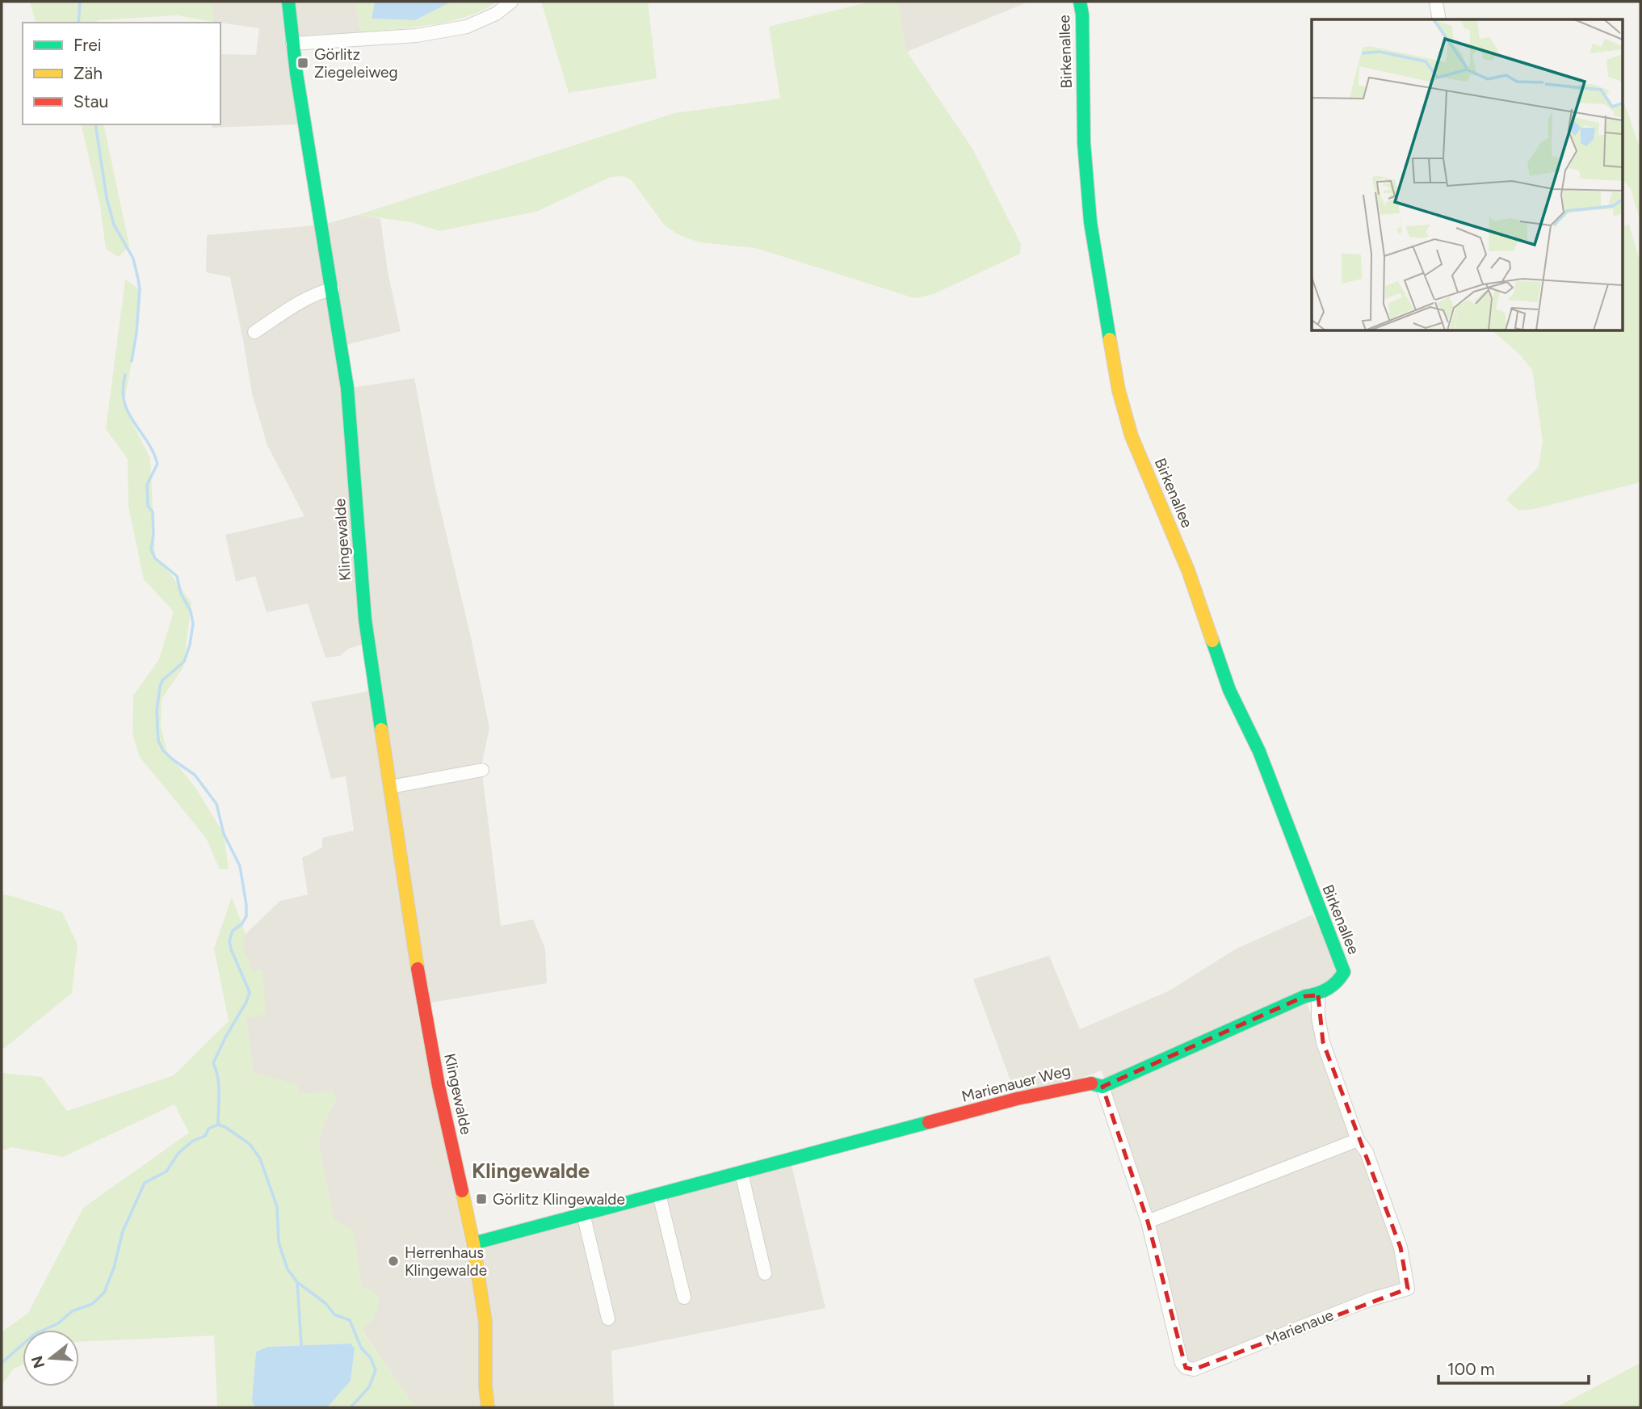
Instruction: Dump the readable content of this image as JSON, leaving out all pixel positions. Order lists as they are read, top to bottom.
{
  "streets": {
    "street": [
      "Birkenallee",
      "Klingewalde",
      "Marienauer Weg",
      "Marienaue"
    ]
  },
  "crossings": [
    ["Birkenallee", "Marienauer Weg"],
    ["Klingewalde", "Marienauer Weg"],
    ["Marienauer Weg", "Marienaue"]
  ],
  "districts": ["Klingewalde"],
  "places": {
    "transit": ["Görlitz Ziegeleiweg", "Görlitz Klingewalde"],
    "other": ["Herrenhaus Klingewalde"]
  },
  "legend": ["Frei", "Zäh", "Stau"],
  "scale_bar": "100 m",
  "north": "left"
}
